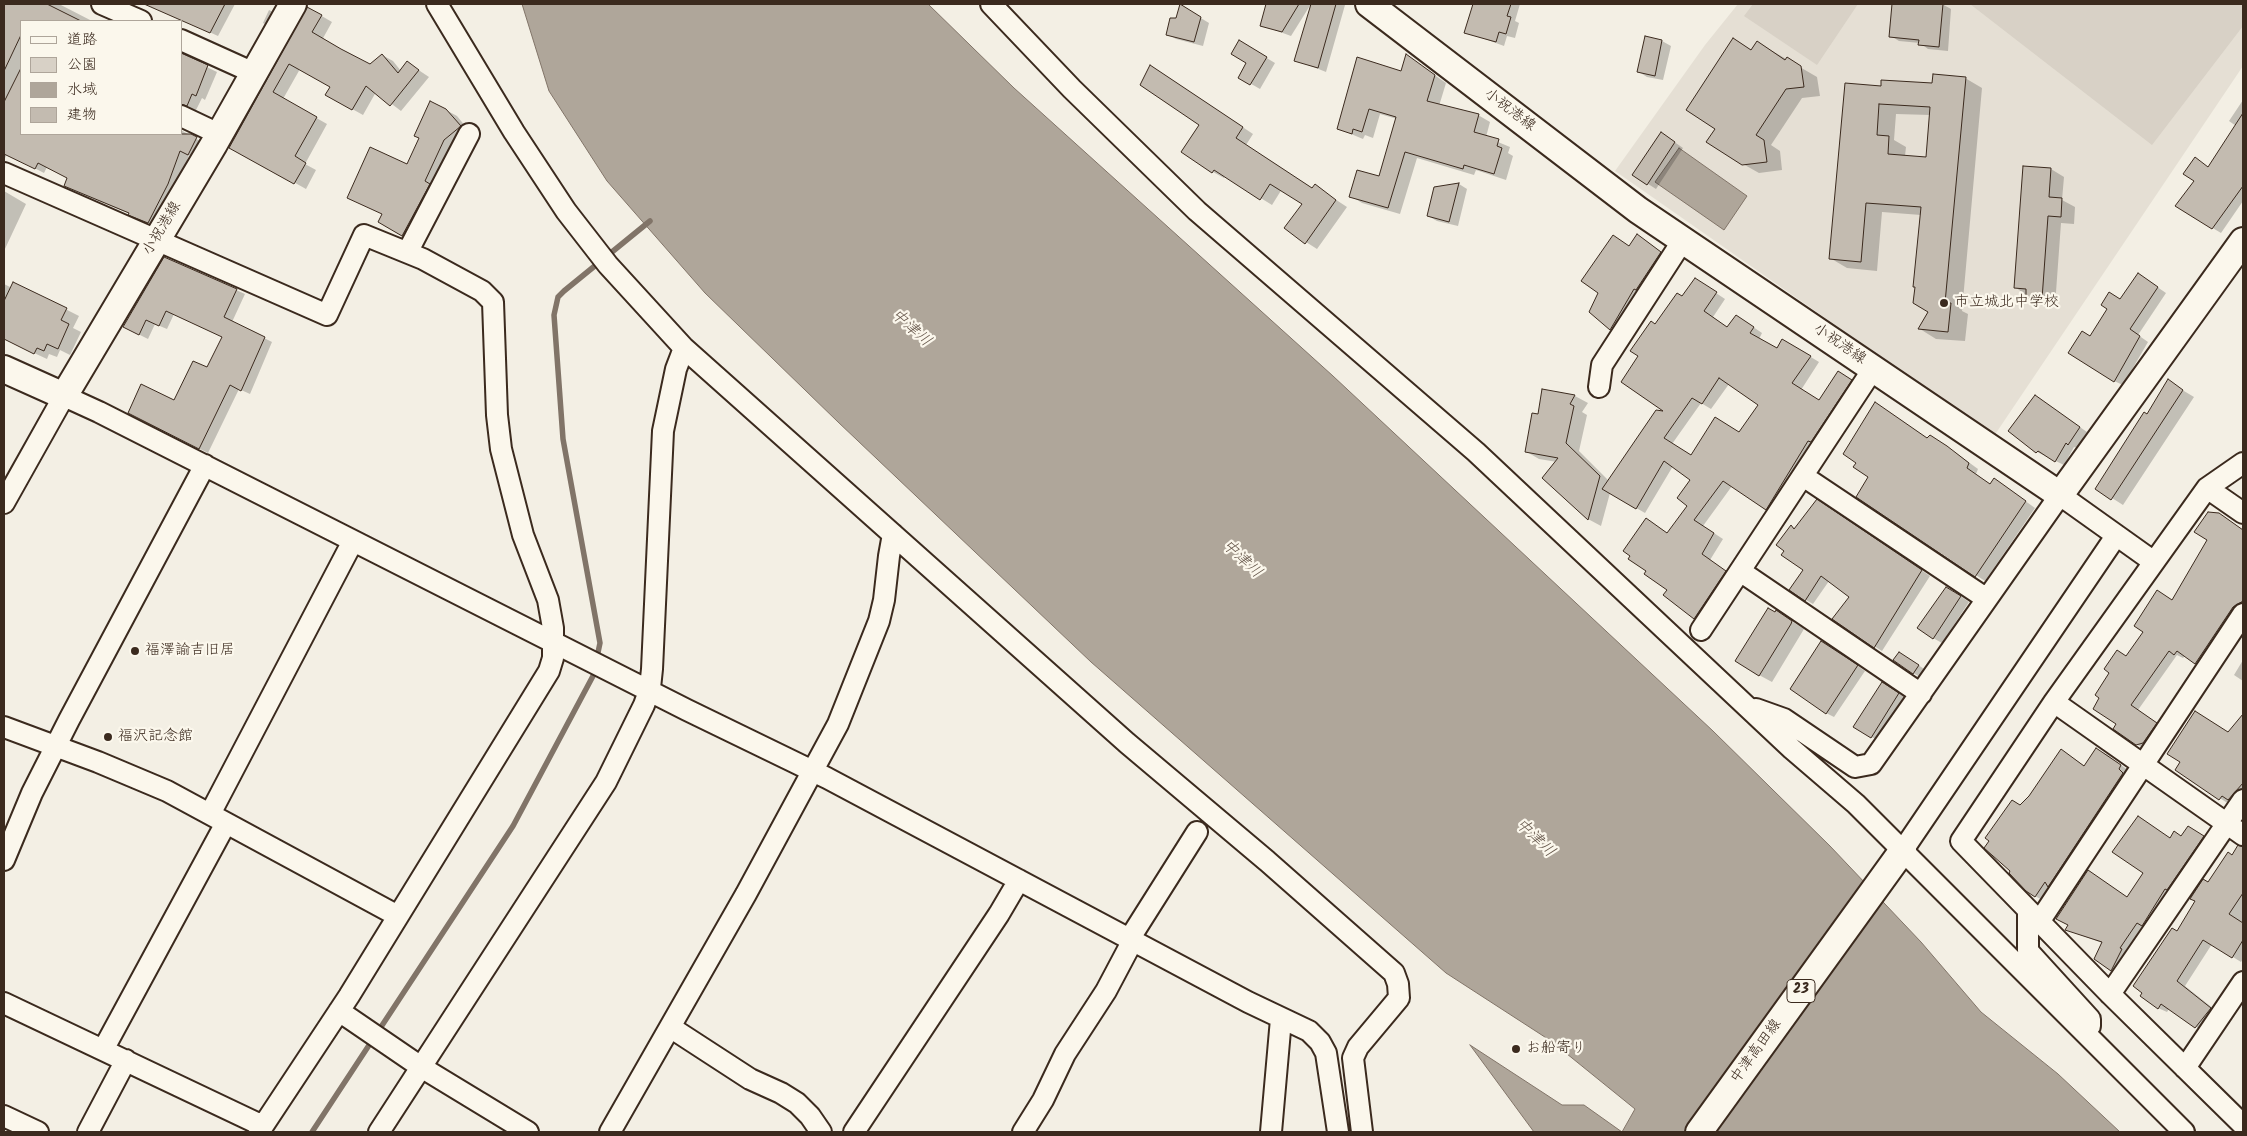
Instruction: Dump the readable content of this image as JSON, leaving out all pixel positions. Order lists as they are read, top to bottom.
{
  "streets": {
    "main road": ["小祝港線", "23", "中津高田線"]
  },
  "water": ["中津川"],
  "places": [
    "市立城北中学校",
    "福澤諭吉旧居",
    "福沢記念館",
    "お船寄り"
  ],
  "legend": [
    "道路",
    "公園",
    "水域",
    "建物"
  ]
}
